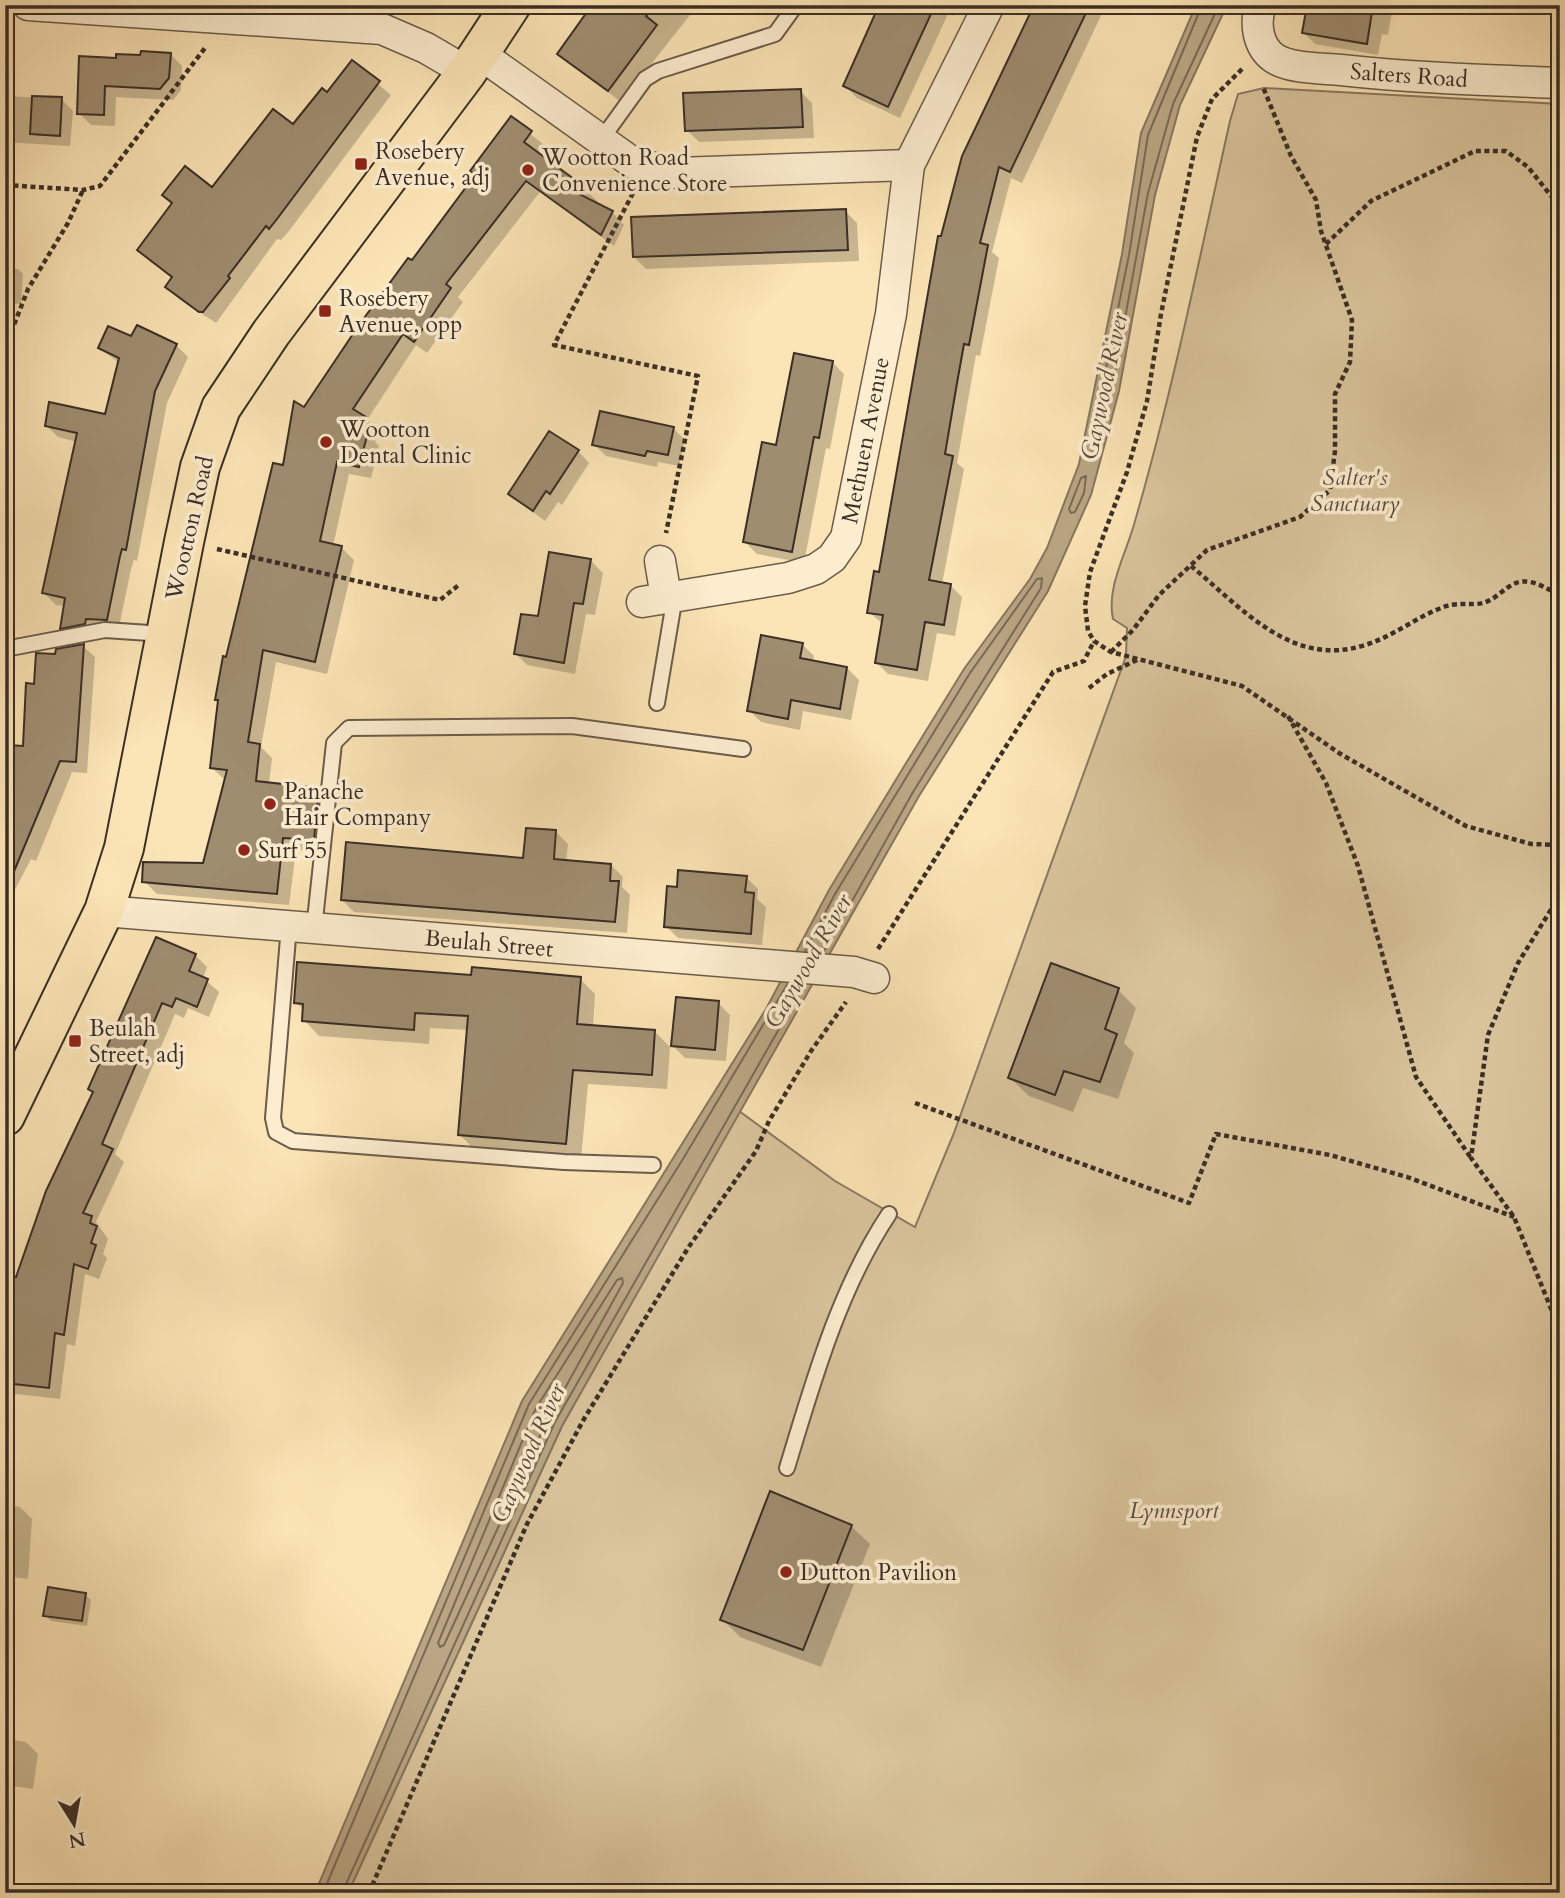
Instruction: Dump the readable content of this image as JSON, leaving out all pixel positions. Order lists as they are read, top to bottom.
{
  "streets": {
    "main road": ["Wootton Road"],
    "street": ["Salters Road", "Methuen Avenue", "Beulah Street"]
  },
  "crossings": [
    ["Wootton Road", "Beulah Street"]
  ],
  "water": ["Gaywood River"],
  "parks": ["Salter's Sanctuary", "Lynnsport"],
  "places": {
    "transit": ["Rosebery Avenue, adj", "Rosebery Avenue, opp", "Beulah Street, adj"],
    "other": [
      "Wootton Road Convenience Store",
      "Wootton Dental Clinic",
      "Panache Hair Company",
      "Surf 55",
      "Dutton Pavilion"
    ]
  },
  "north": "bottom"
}
